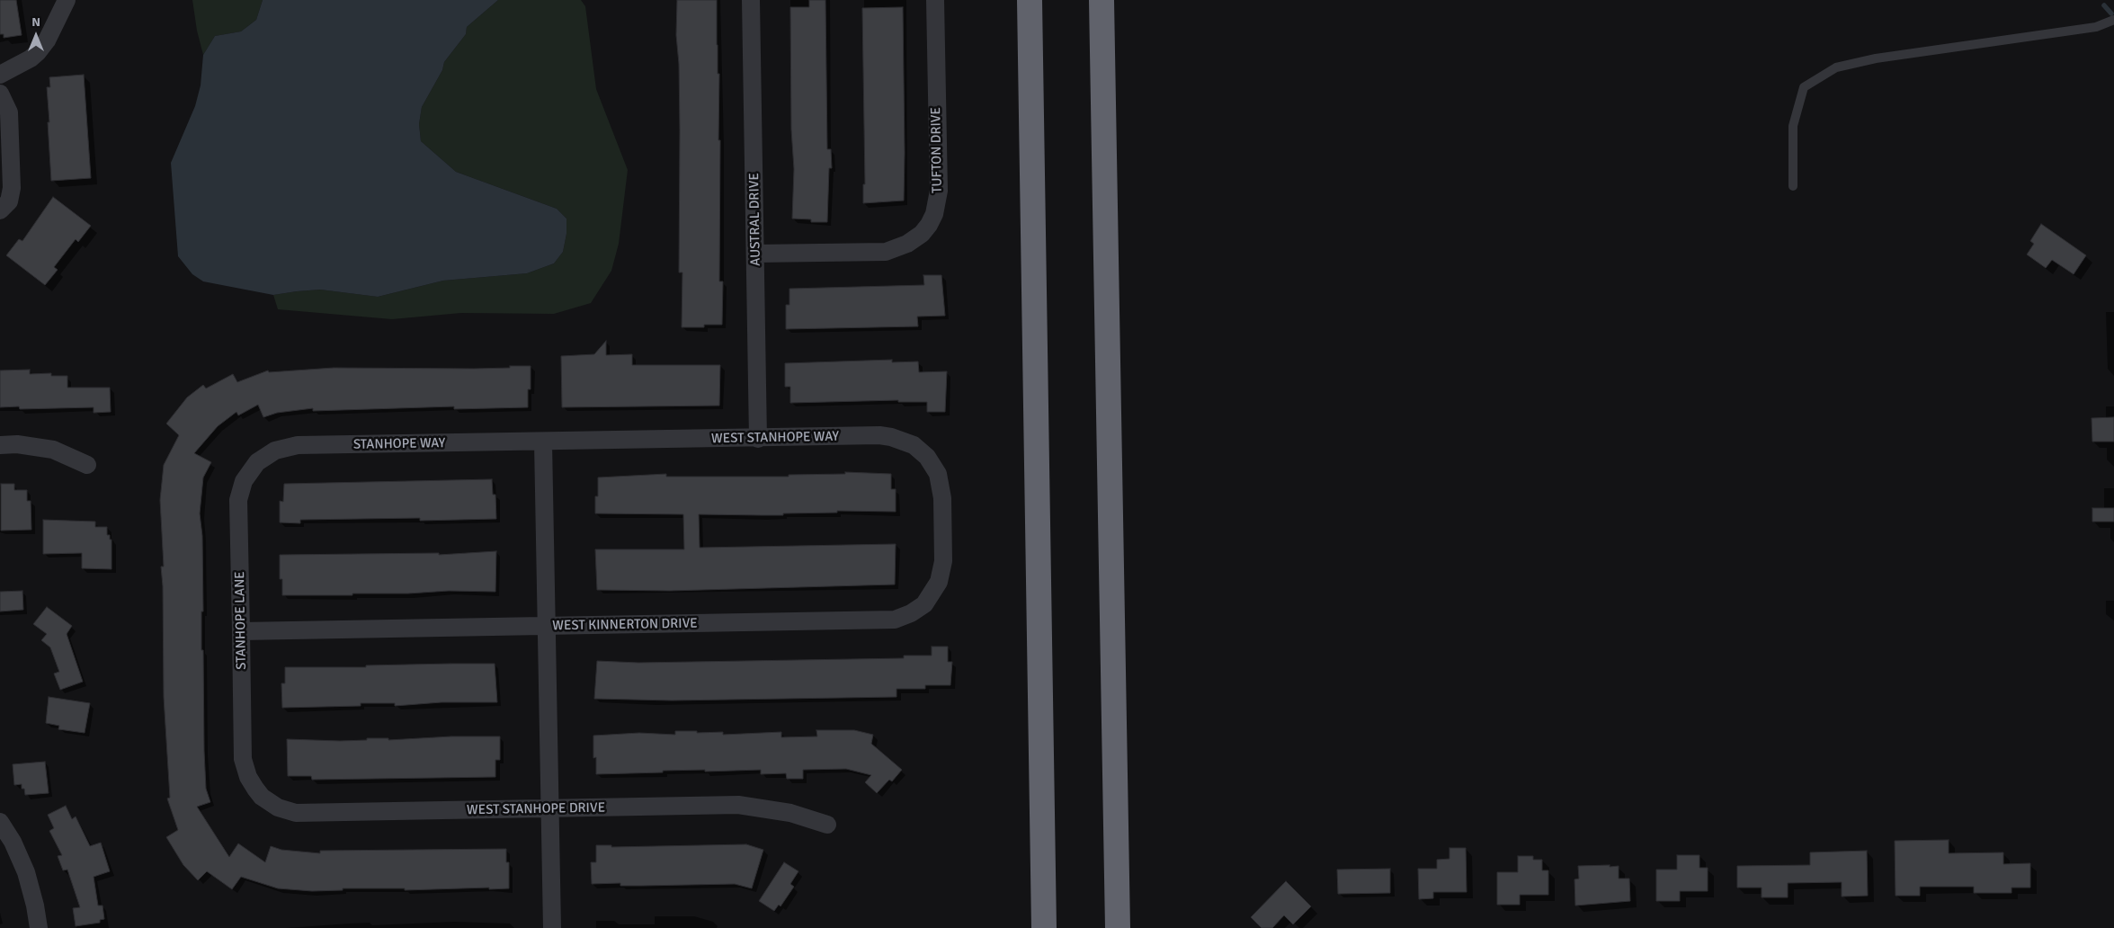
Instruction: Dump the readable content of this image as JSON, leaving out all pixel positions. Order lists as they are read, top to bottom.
{
  "streets": {
    "street": [
      "TUFTON DRIVE",
      "AUSTRAL DRIVE",
      "WEST STANHOPE WAY",
      "STANHOPE WAY",
      "STANHOPE LANE",
      "WEST KINNERTON DRIVE",
      "WEST STANHOPE DRIVE"
    ]
  },
  "crossings": [
    ["TUFTON DRIVE", "AUSTRAL DRIVE"],
    ["AUSTRAL DRIVE", "WEST STANHOPE WAY"],
    ["WEST STANHOPE WAY", "STANHOPE WAY"],
    ["WEST STANHOPE WAY", "WEST KINNERTON DRIVE"],
    ["STANHOPE WAY", "STANHOPE LANE"],
    ["STANHOPE LANE", "WEST KINNERTON DRIVE"],
    ["STANHOPE LANE", "WEST STANHOPE DRIVE"]
  ],
  "north": "top"
}
